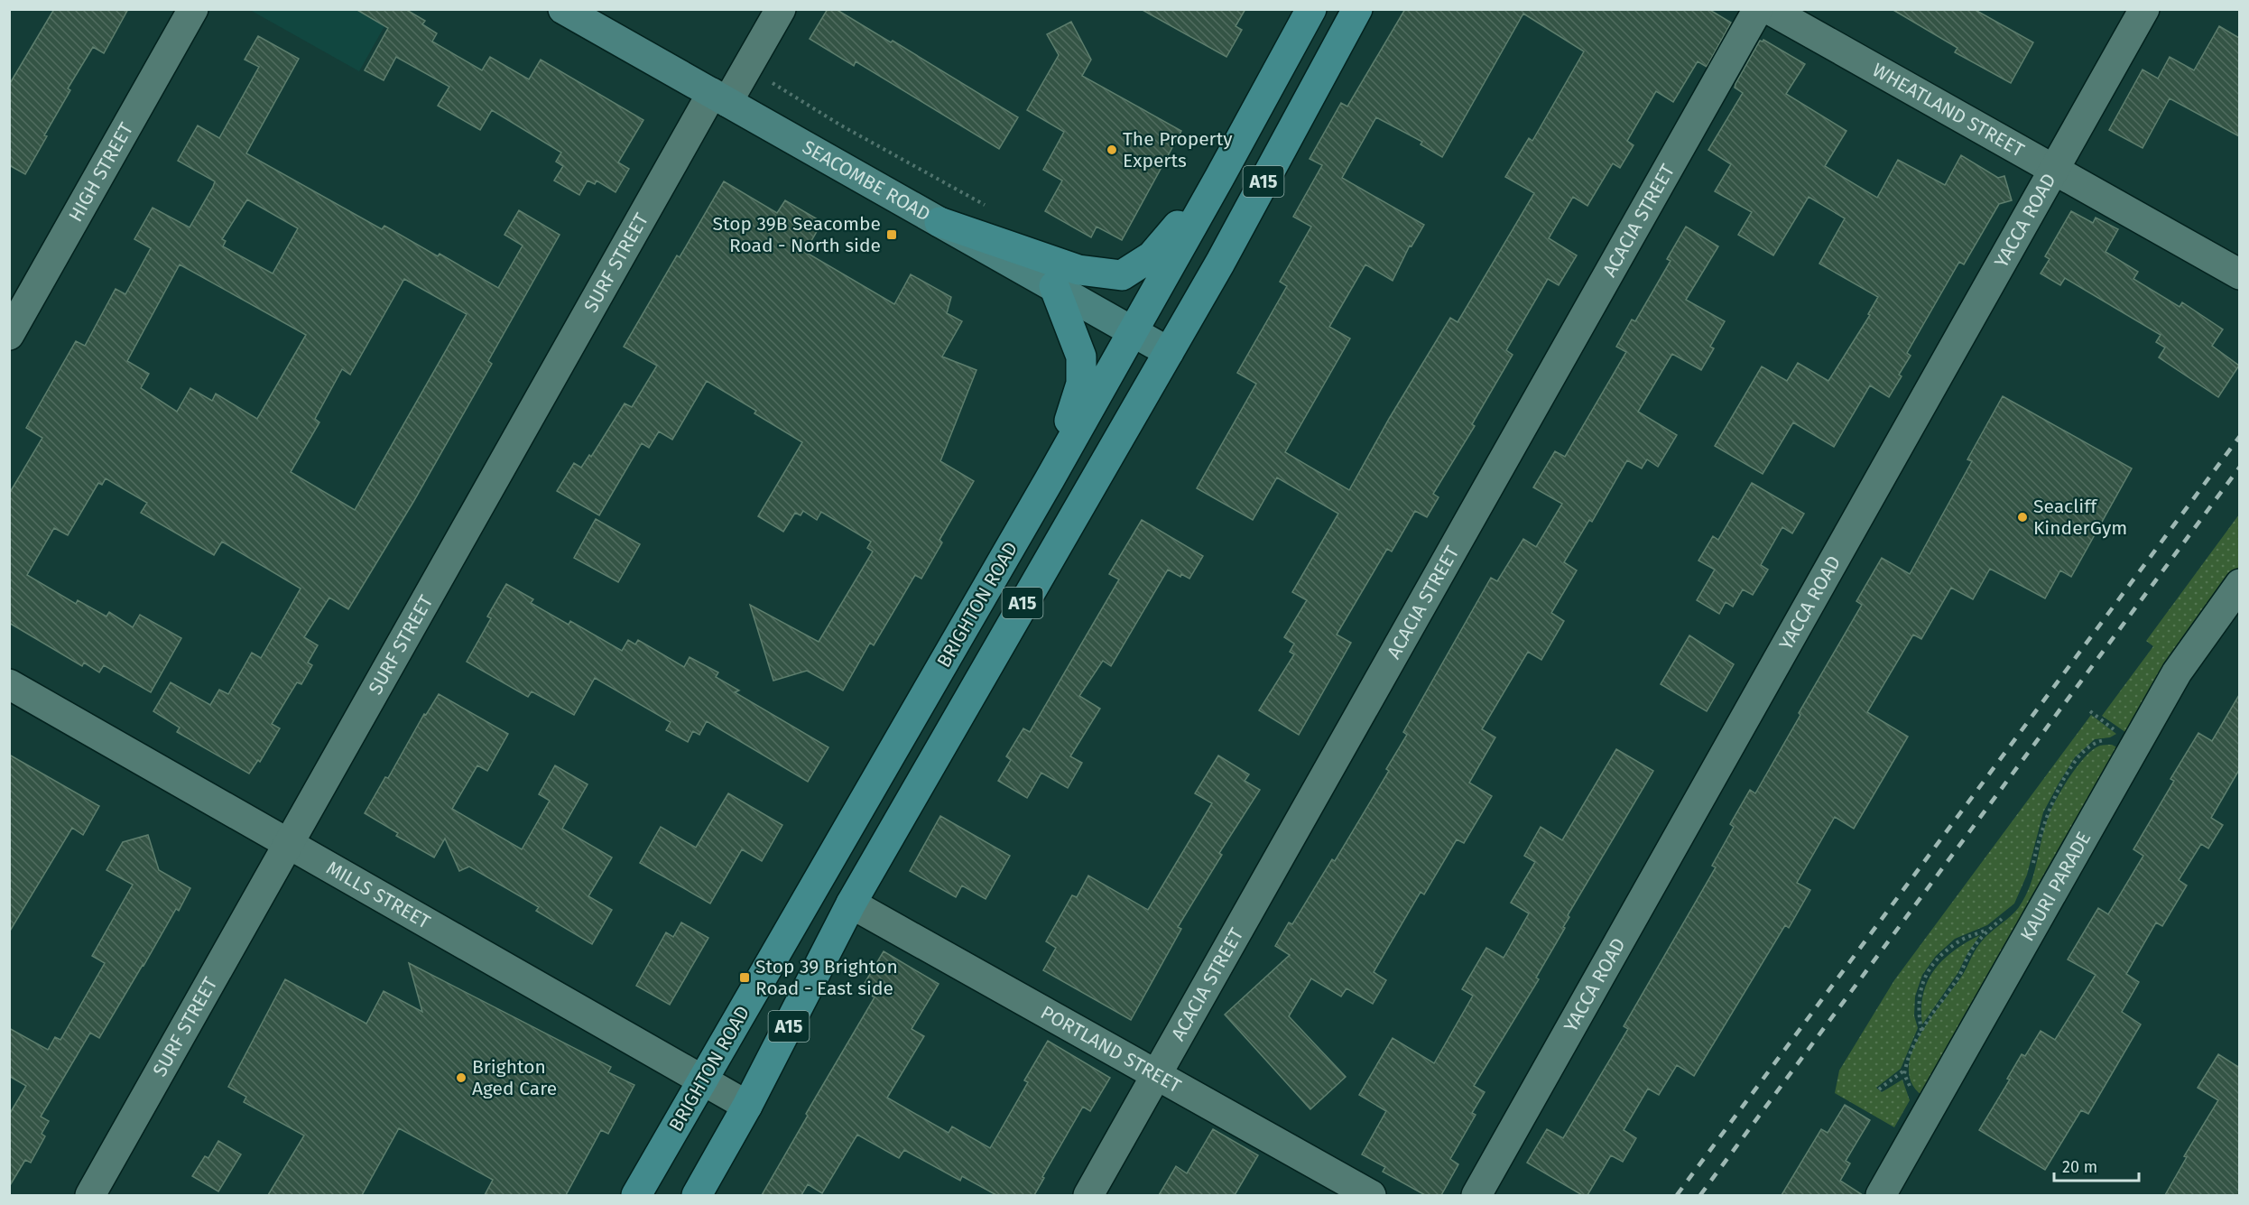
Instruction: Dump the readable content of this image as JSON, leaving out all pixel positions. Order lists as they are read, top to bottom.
{
  "streets": {
    "main road": ["SEACOMBE ROAD", "A15", "BRIGHTON ROAD"],
    "street": [
      "WHEATLAND STREET",
      "HIGH STREET",
      "ACACIA STREET",
      "YACCA ROAD",
      "SURF STREET",
      "KAURI PARADE",
      "MILLS STREET",
      "PORTLAND STREET"
    ]
  },
  "crossings": [
    ["WHEATLAND STREET", "YACCA ROAD"],
    ["SEACOMBE ROAD", "SURF STREET"],
    ["SEACOMBE ROAD", "BRIGHTON ROAD"],
    ["ACACIA STREET", "PORTLAND STREET"],
    ["SURF STREET", "MILLS STREET"],
    ["BRIGHTON ROAD", "MILLS STREET"],
    ["BRIGHTON ROAD", "PORTLAND STREET"]
  ],
  "places": {
    "other": ["The Property Experts", "Seacliff KinderGym", "Brighton Aged Care"],
    "transit": ["Stop 39B Seacombe Road - North side", "Stop 39 Brighton Road - East side"]
  },
  "scale_bar": "20 m"
}
